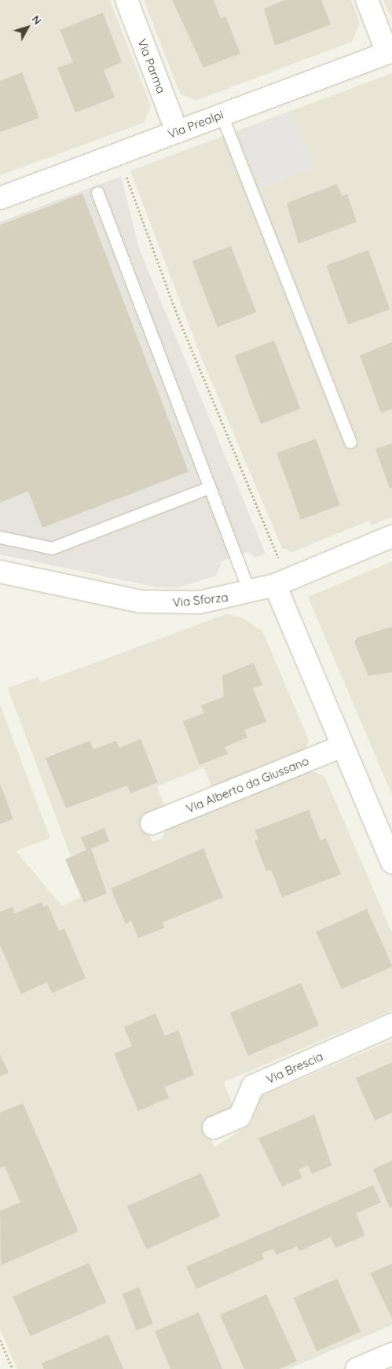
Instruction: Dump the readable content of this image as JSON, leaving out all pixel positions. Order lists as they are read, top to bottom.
{
  "streets": {
    "street": [
      "Via Parma",
      "Via Prealpi",
      "Via Sforza",
      "Via Alberto da Giussano",
      "Via Brescia"
    ]
  },
  "crossings": [
    ["Via Parma", "Via Prealpi"]
  ],
  "north": "top right"
}
